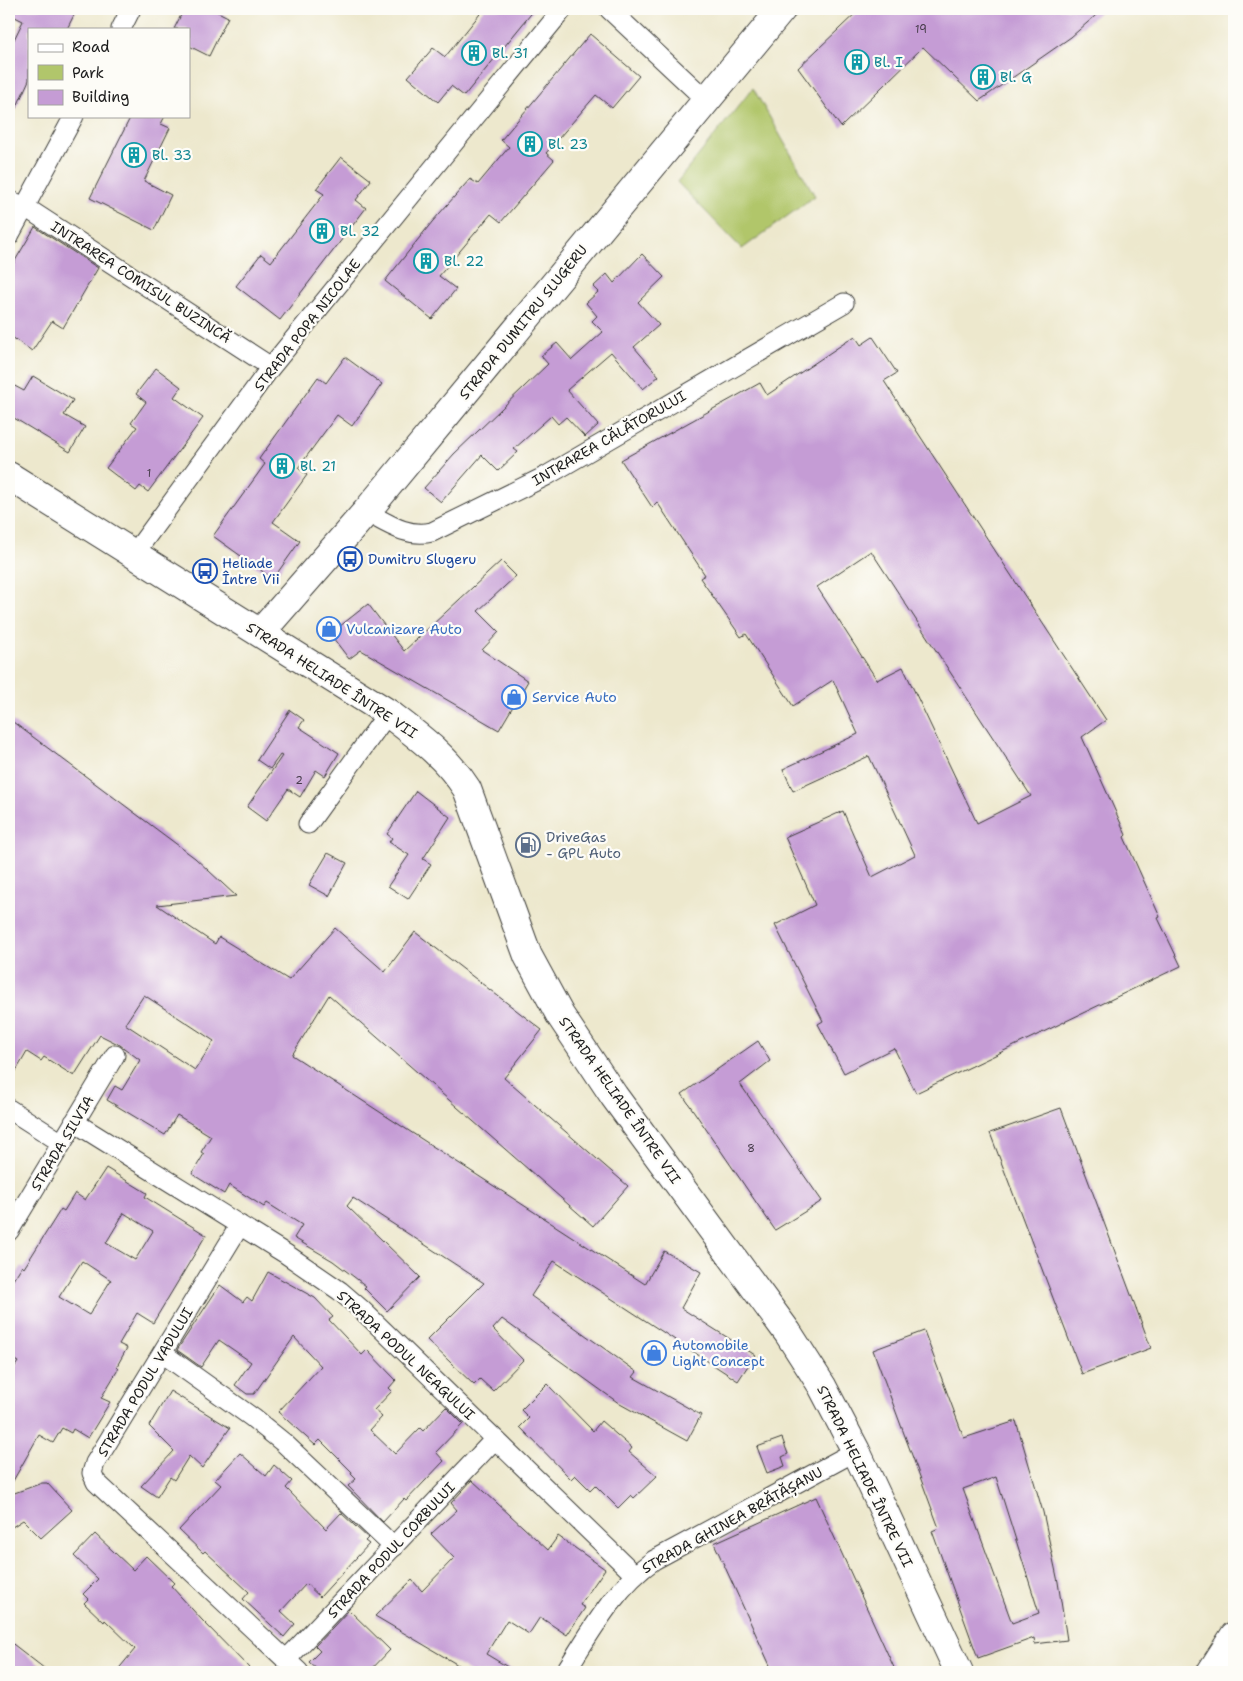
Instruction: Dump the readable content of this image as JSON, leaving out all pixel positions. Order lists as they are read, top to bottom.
{
  "streets": {
    "street": [
      "INTRAREA COMISUL BUZINCĂ",
      "STRADA DUMITRU SLUGERU",
      "STRADA POPA NICOLAE",
      "INTRAREA CĂLĂTORULUI",
      "STRADA HELIADE ÎNTRE VII",
      "STRADA SILVIA",
      "STRADA PODUL NEAGULUI",
      "STRADA PODUL VADULUI",
      "STRADA GHINEA BRĂTĂȘANU",
      "STRADA PODUL CORBULUI"
    ]
  },
  "crossings": [
    ["INTRAREA COMISUL BUZINCĂ", "STRADA POPA NICOLAE"],
    ["STRADA DUMITRU SLUGERU", "INTRAREA CĂLĂTORULUI"],
    ["STRADA DUMITRU SLUGERU", "STRADA HELIADE ÎNTRE VII"],
    ["STRADA POPA NICOLAE", "STRADA HELIADE ÎNTRE VII"],
    ["STRADA HELIADE ÎNTRE VII", "STRADA GHINEA BRĂTĂȘANU"],
    ["STRADA SILVIA", "STRADA PODUL NEAGULUI"],
    ["STRADA PODUL NEAGULUI", "STRADA PODUL VADULUI"],
    ["STRADA PODUL NEAGULUI", "STRADA GHINEA BRĂTĂȘANU"],
    ["STRADA PODUL NEAGULUI", "STRADA PODUL CORBULUI"],
    ["STRADA PODUL VADULUI", "STRADA PODUL CORBULUI"]
  ],
  "places": {
    "building": [
      "Bl. 31",
      "Bl. I",
      "Bl. G",
      "Bl. 23",
      "Bl. 33",
      "Bl. 32",
      "Bl. 22",
      "Bl. 21"
    ],
    "bus stop": ["Dumitru Slugeru", "Heliade Între Vii"],
    "shop": ["Vulcanizare Auto", "Service Auto", "Automobile Light Concept"],
    "fuel station": ["DriveGas - GPL Auto"]
  },
  "house_numbers": [
    "19",
    "1",
    "2",
    "8"
  ],
  "legend": ["Road", "Park", "Building"]
}
